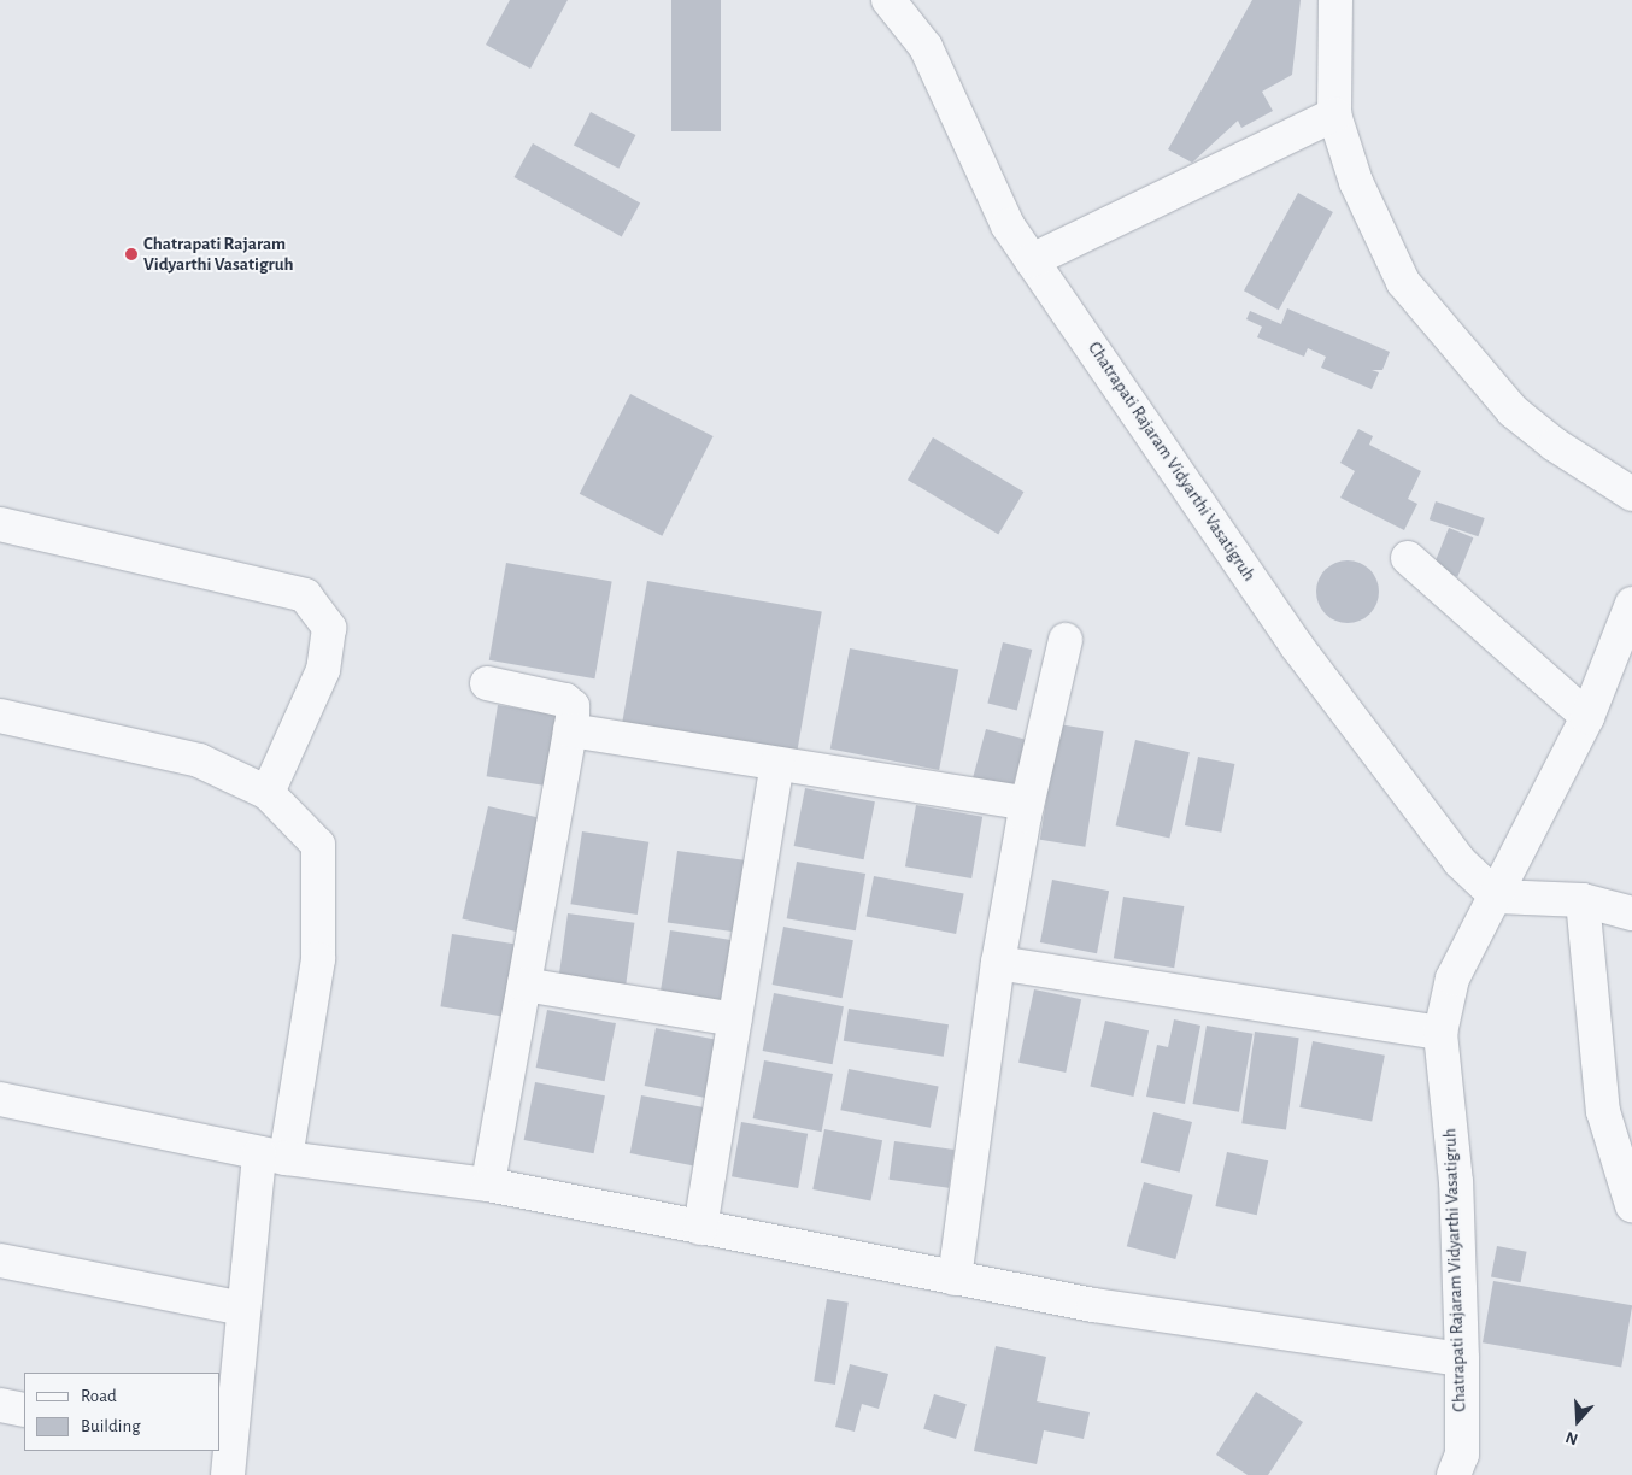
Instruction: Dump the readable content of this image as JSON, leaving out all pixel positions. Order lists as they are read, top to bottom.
{
  "streets": {
    "street": ["Chatrapati Rajaram Vidyarthi Vasatigruh"]
  },
  "places": ["Chatrapati Rajaram Vidyarthi Vasatigruh"],
  "legend": ["Road", "Building"],
  "north": "bottom"
}
